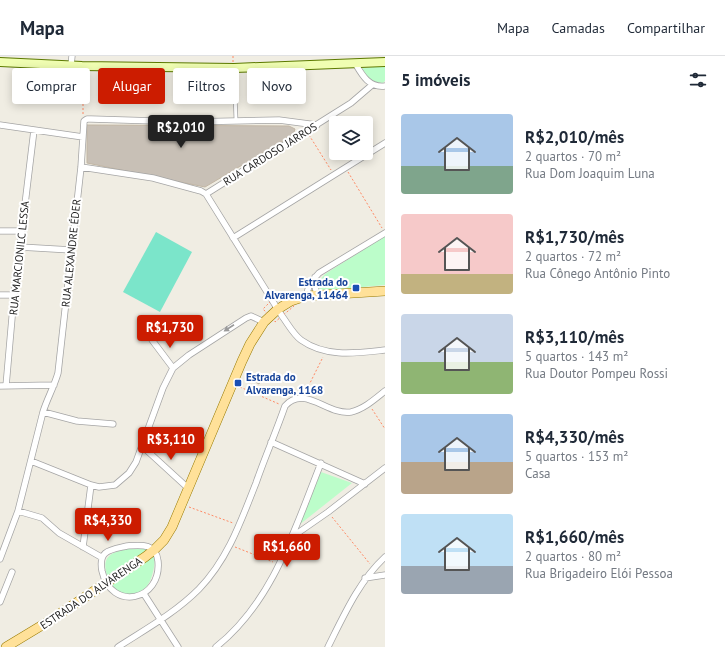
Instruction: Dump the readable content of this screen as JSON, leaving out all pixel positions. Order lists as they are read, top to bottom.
{
  "streets": {
    "main road": ["ESTRADA DO ALVARENGA"],
    "street": ["RUA CARDOSO JARROS", "RUA ALEXANDRE ÉDER", "RUA MARCIONILC LESSA"]
  },
  "places": {
    "transit": ["Estrada do Alvarenga, 11464", "Estrada do Alvarenga, 1168"]
  },
  "page": {
    "header": "Mapa",
    "nav": ["Mapa", "Camadas", "Compartilhar"],
    "heading": "5 imóveis",
    "chip": [
      "Comprar",
      "Alugar",
      "Filtros",
      "Novo"
    ],
    "list": [
      {
        "name": "R$2,010/mês",
        "note": "2 quartos · 70 m² · Rua Dom Joaquim Luna"
      },
      {
        "name": "R$1,730/mês",
        "note": "2 quartos · 72 m² · Rua Cônego Antônio Pinto"
      },
      {
        "name": "R$3,110/mês",
        "note": "5 quartos · 143 m² · Rua Doutor Pompeu Rossi"
      },
      {
        "name": "R$4,330/mês",
        "note": "5 quartos · 153 m² · Casa"
      },
      {
        "name": "R$1,660/mês",
        "note": "2 quartos · 80 m² · Rua Brigadeiro Elói Pessoa"
      }
    ],
    "price": [
      "R$2,010",
      "R$1,730",
      "R$3,110",
      "R$4,330",
      "R$1,660"
    ]
  }
}
